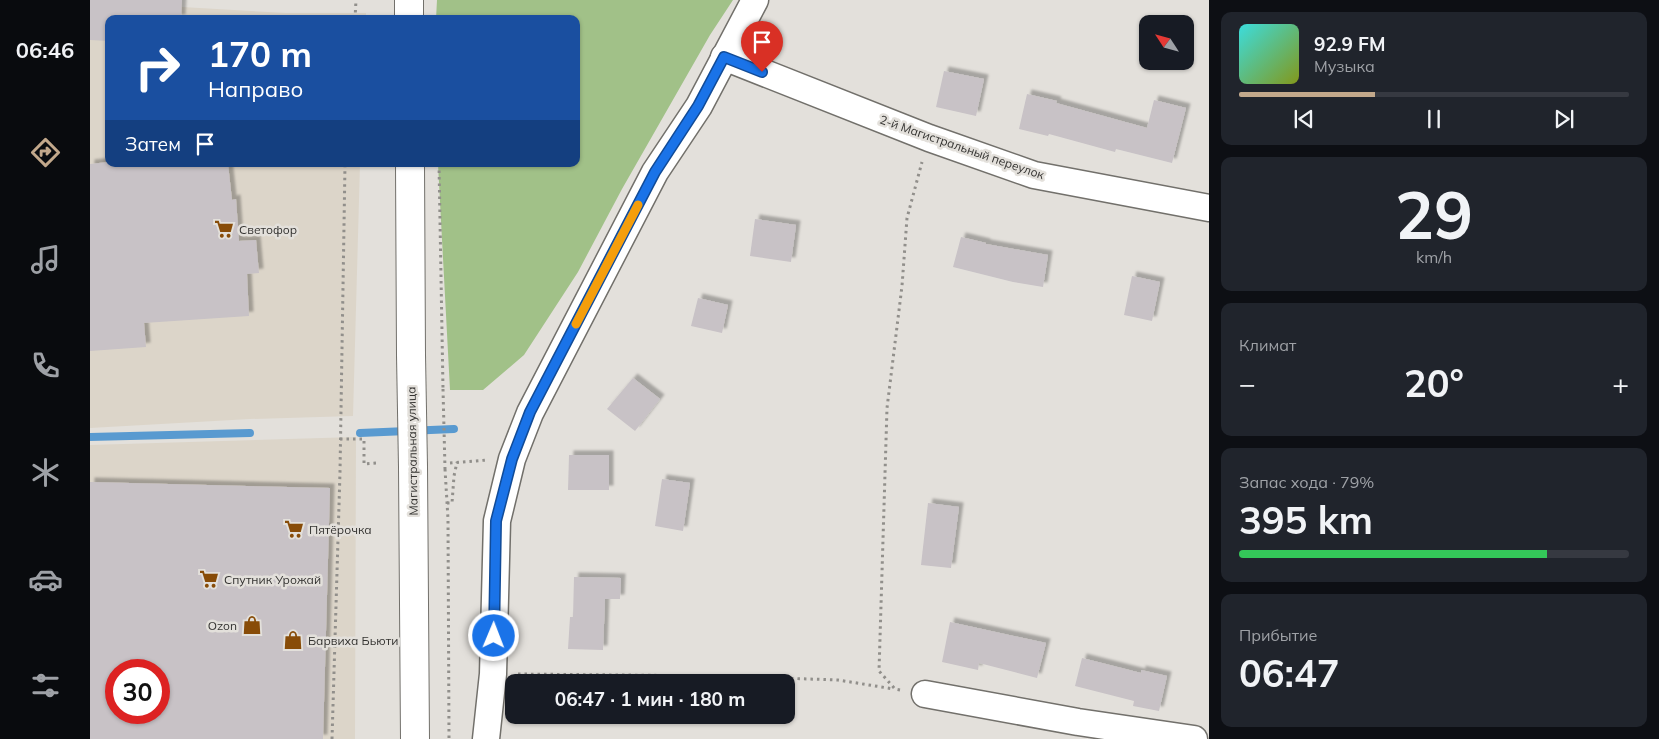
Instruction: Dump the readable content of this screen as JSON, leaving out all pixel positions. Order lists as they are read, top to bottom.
{
  "streets": {
    "main road": ["Магистральная улица"],
    "street": ["2-й Магистральный переулок"]
  },
  "places": {
    "supermarket": ["Светофор", "Пятёрочка", "Спутник Урожай"],
    "shop": ["Ozon", "Барвиха Бьюти"]
  },
  "north": "top left",
  "page": {
    "tabs": "06:46",
    "turn": ["170 m", "Направо"],
    "song": ["92.9 FM", "Музыка"],
    "then": "Затем",
    "tile": [
      ["29", "km/h"],
      "Климат",
      ["Запас хода · 79%", "395 km"],
      ["Прибытие", "06:47"]
    ],
    "heat": ["−", "20°", "+"],
    "limit": "30",
    "trip": "06:47 · 1 мин · 180 m"
  }
}
